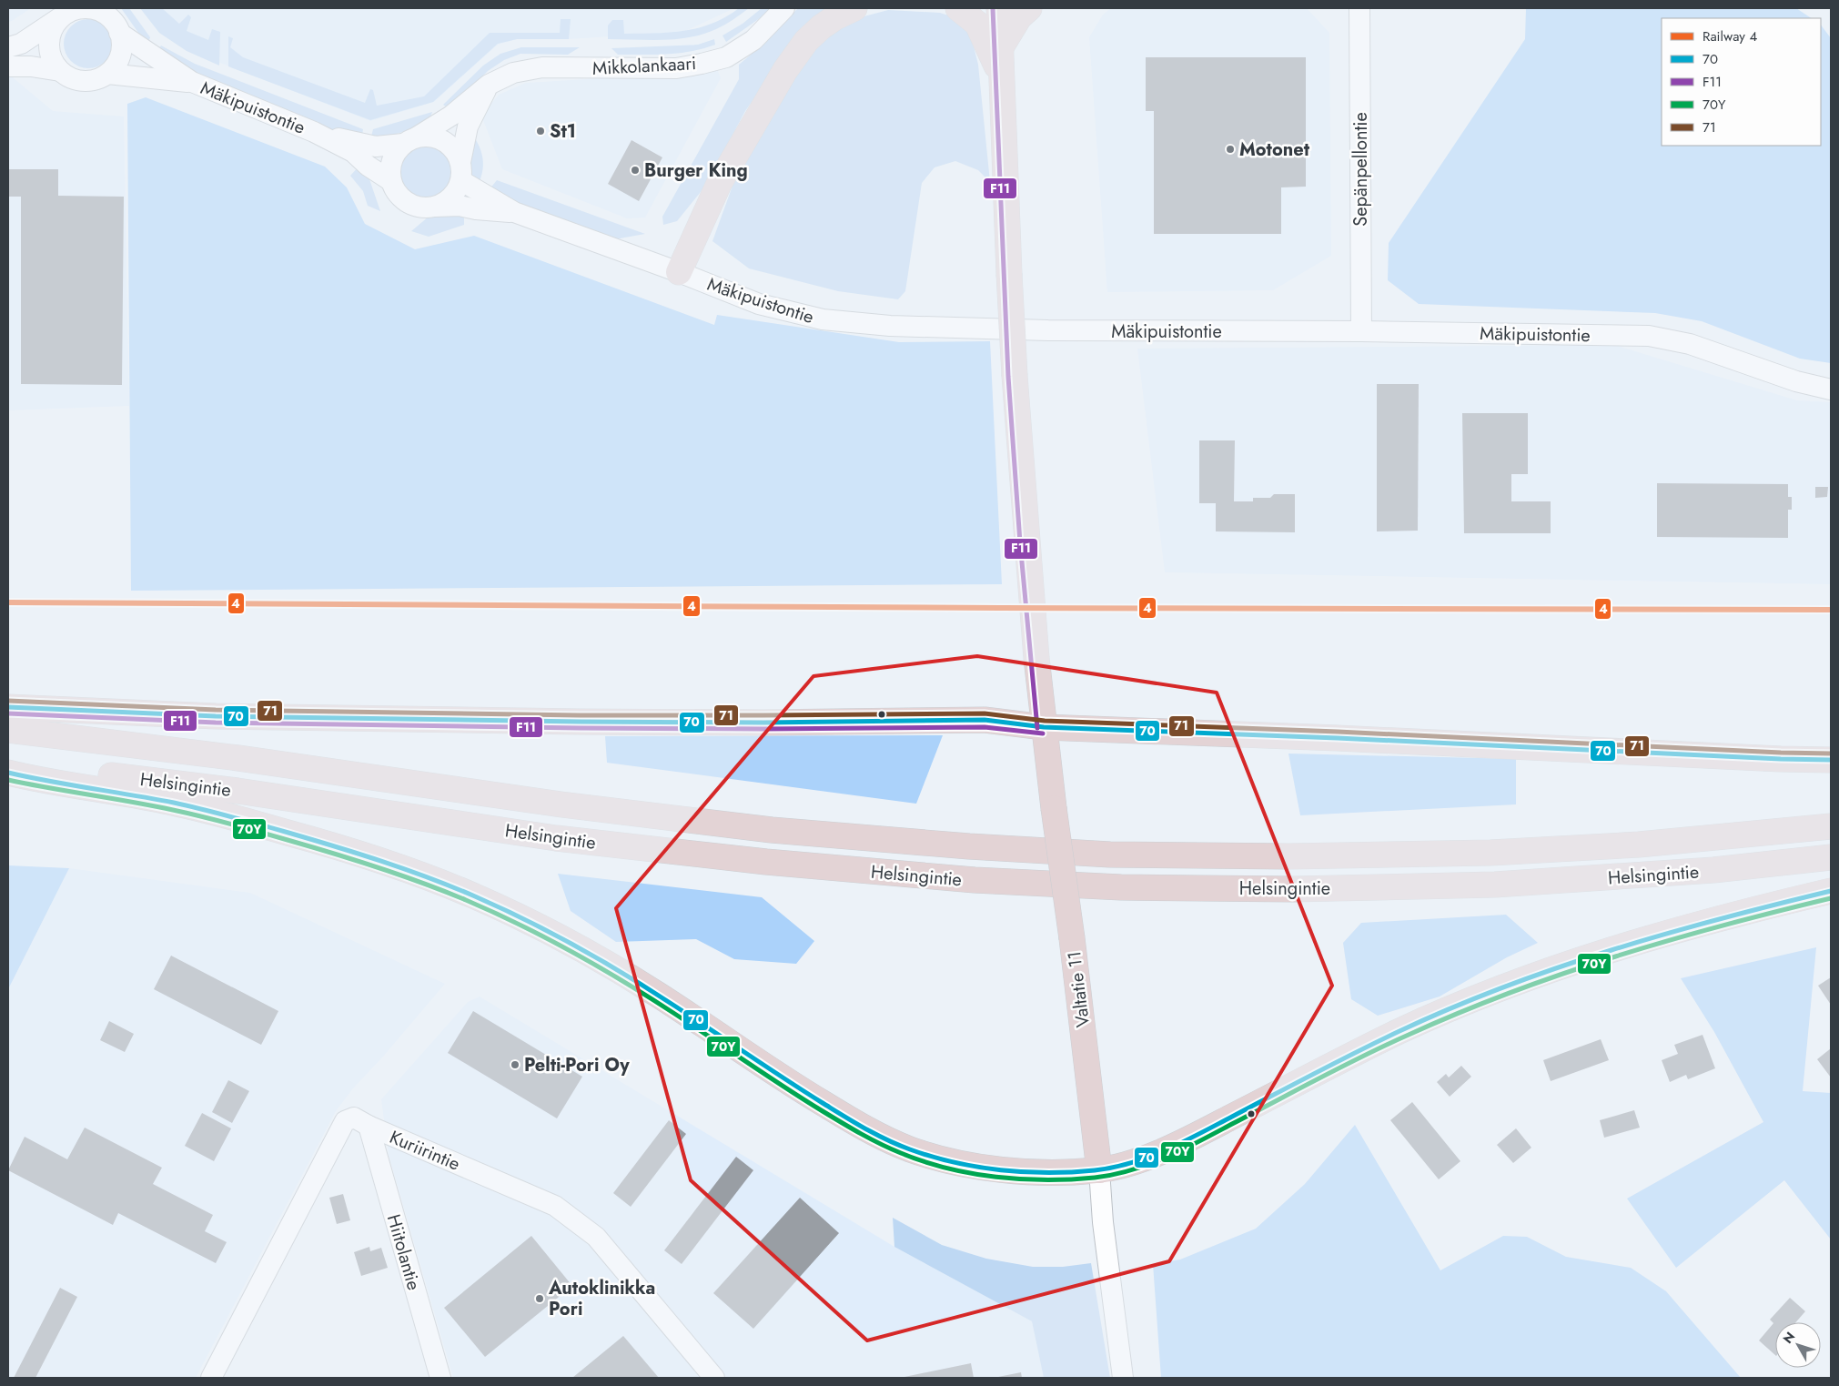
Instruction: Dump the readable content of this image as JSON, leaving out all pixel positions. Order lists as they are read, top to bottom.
{
  "streets": {
    "highway": ["Helsingintie", "Valtatie 11"],
    "street": [
      "Mikkolankaari",
      "Mäkipuistontie",
      "Sepänpellontie",
      "Kuriirintie",
      "Hiitolantie"
    ]
  },
  "crossings": [
    ["Mikkolankaari", "Mäkipuistontie"],
    ["Mäkipuistontie", "Sepänpellontie"],
    ["Kuriirintie", "Hiitolantie"]
  ],
  "places": [
    "St1",
    "Motonet",
    "Burger King",
    "Pelti-Pori Oy",
    "Autoklinikka Pori"
  ],
  "lines": [
    "transit line F11",
    "rail line 4",
    "transit line 71",
    "transit line 70",
    "transit line 70Y"
  ],
  "legend": [
    "Railway 4",
    "70",
    "F11",
    "70Y",
    "71"
  ],
  "north": "top left"
}
